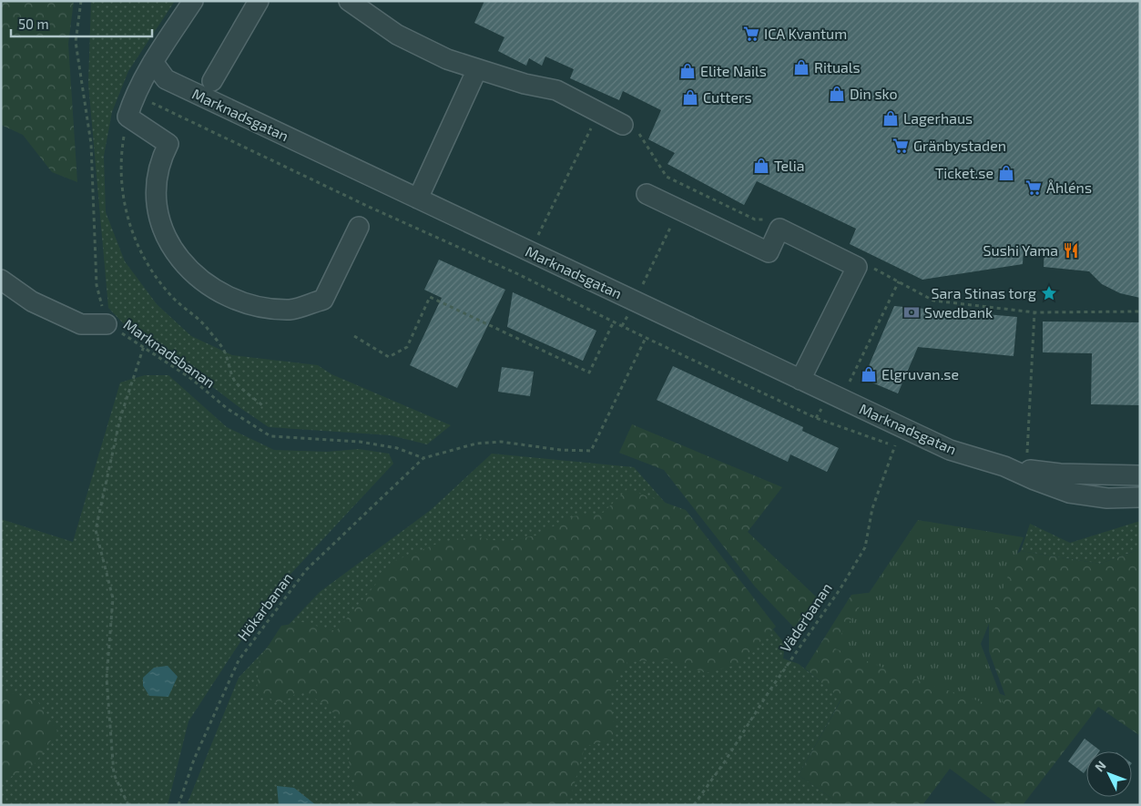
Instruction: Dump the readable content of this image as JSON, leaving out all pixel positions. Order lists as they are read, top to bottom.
{
  "streets": {
    "street": ["Marknadsgatan"],
    "path": ["Marknadsbanan", "Hökarbanan", "Väderbanan"]
  },
  "crossings": [
    ["Marknadsgatan", "Väderbanan"],
    ["Marknadsbanan", "Hökarbanan"]
  ],
  "places": {
    "supermarket": ["ICA Kvantum", "Gränbystaden", "Åhléns"],
    "shop": [
      "Rituals",
      "Elite Nails",
      "Din sko",
      "Cutters",
      "Lagerhaus",
      "Telia",
      "Ticket.se",
      "Elgruvan.se"
    ],
    "restaurant": ["Sushi Yama"],
    "place": ["Sara Stinas torg"],
    "bank": ["Swedbank"]
  },
  "scale_bar": "50 m",
  "north": "top left"
}
